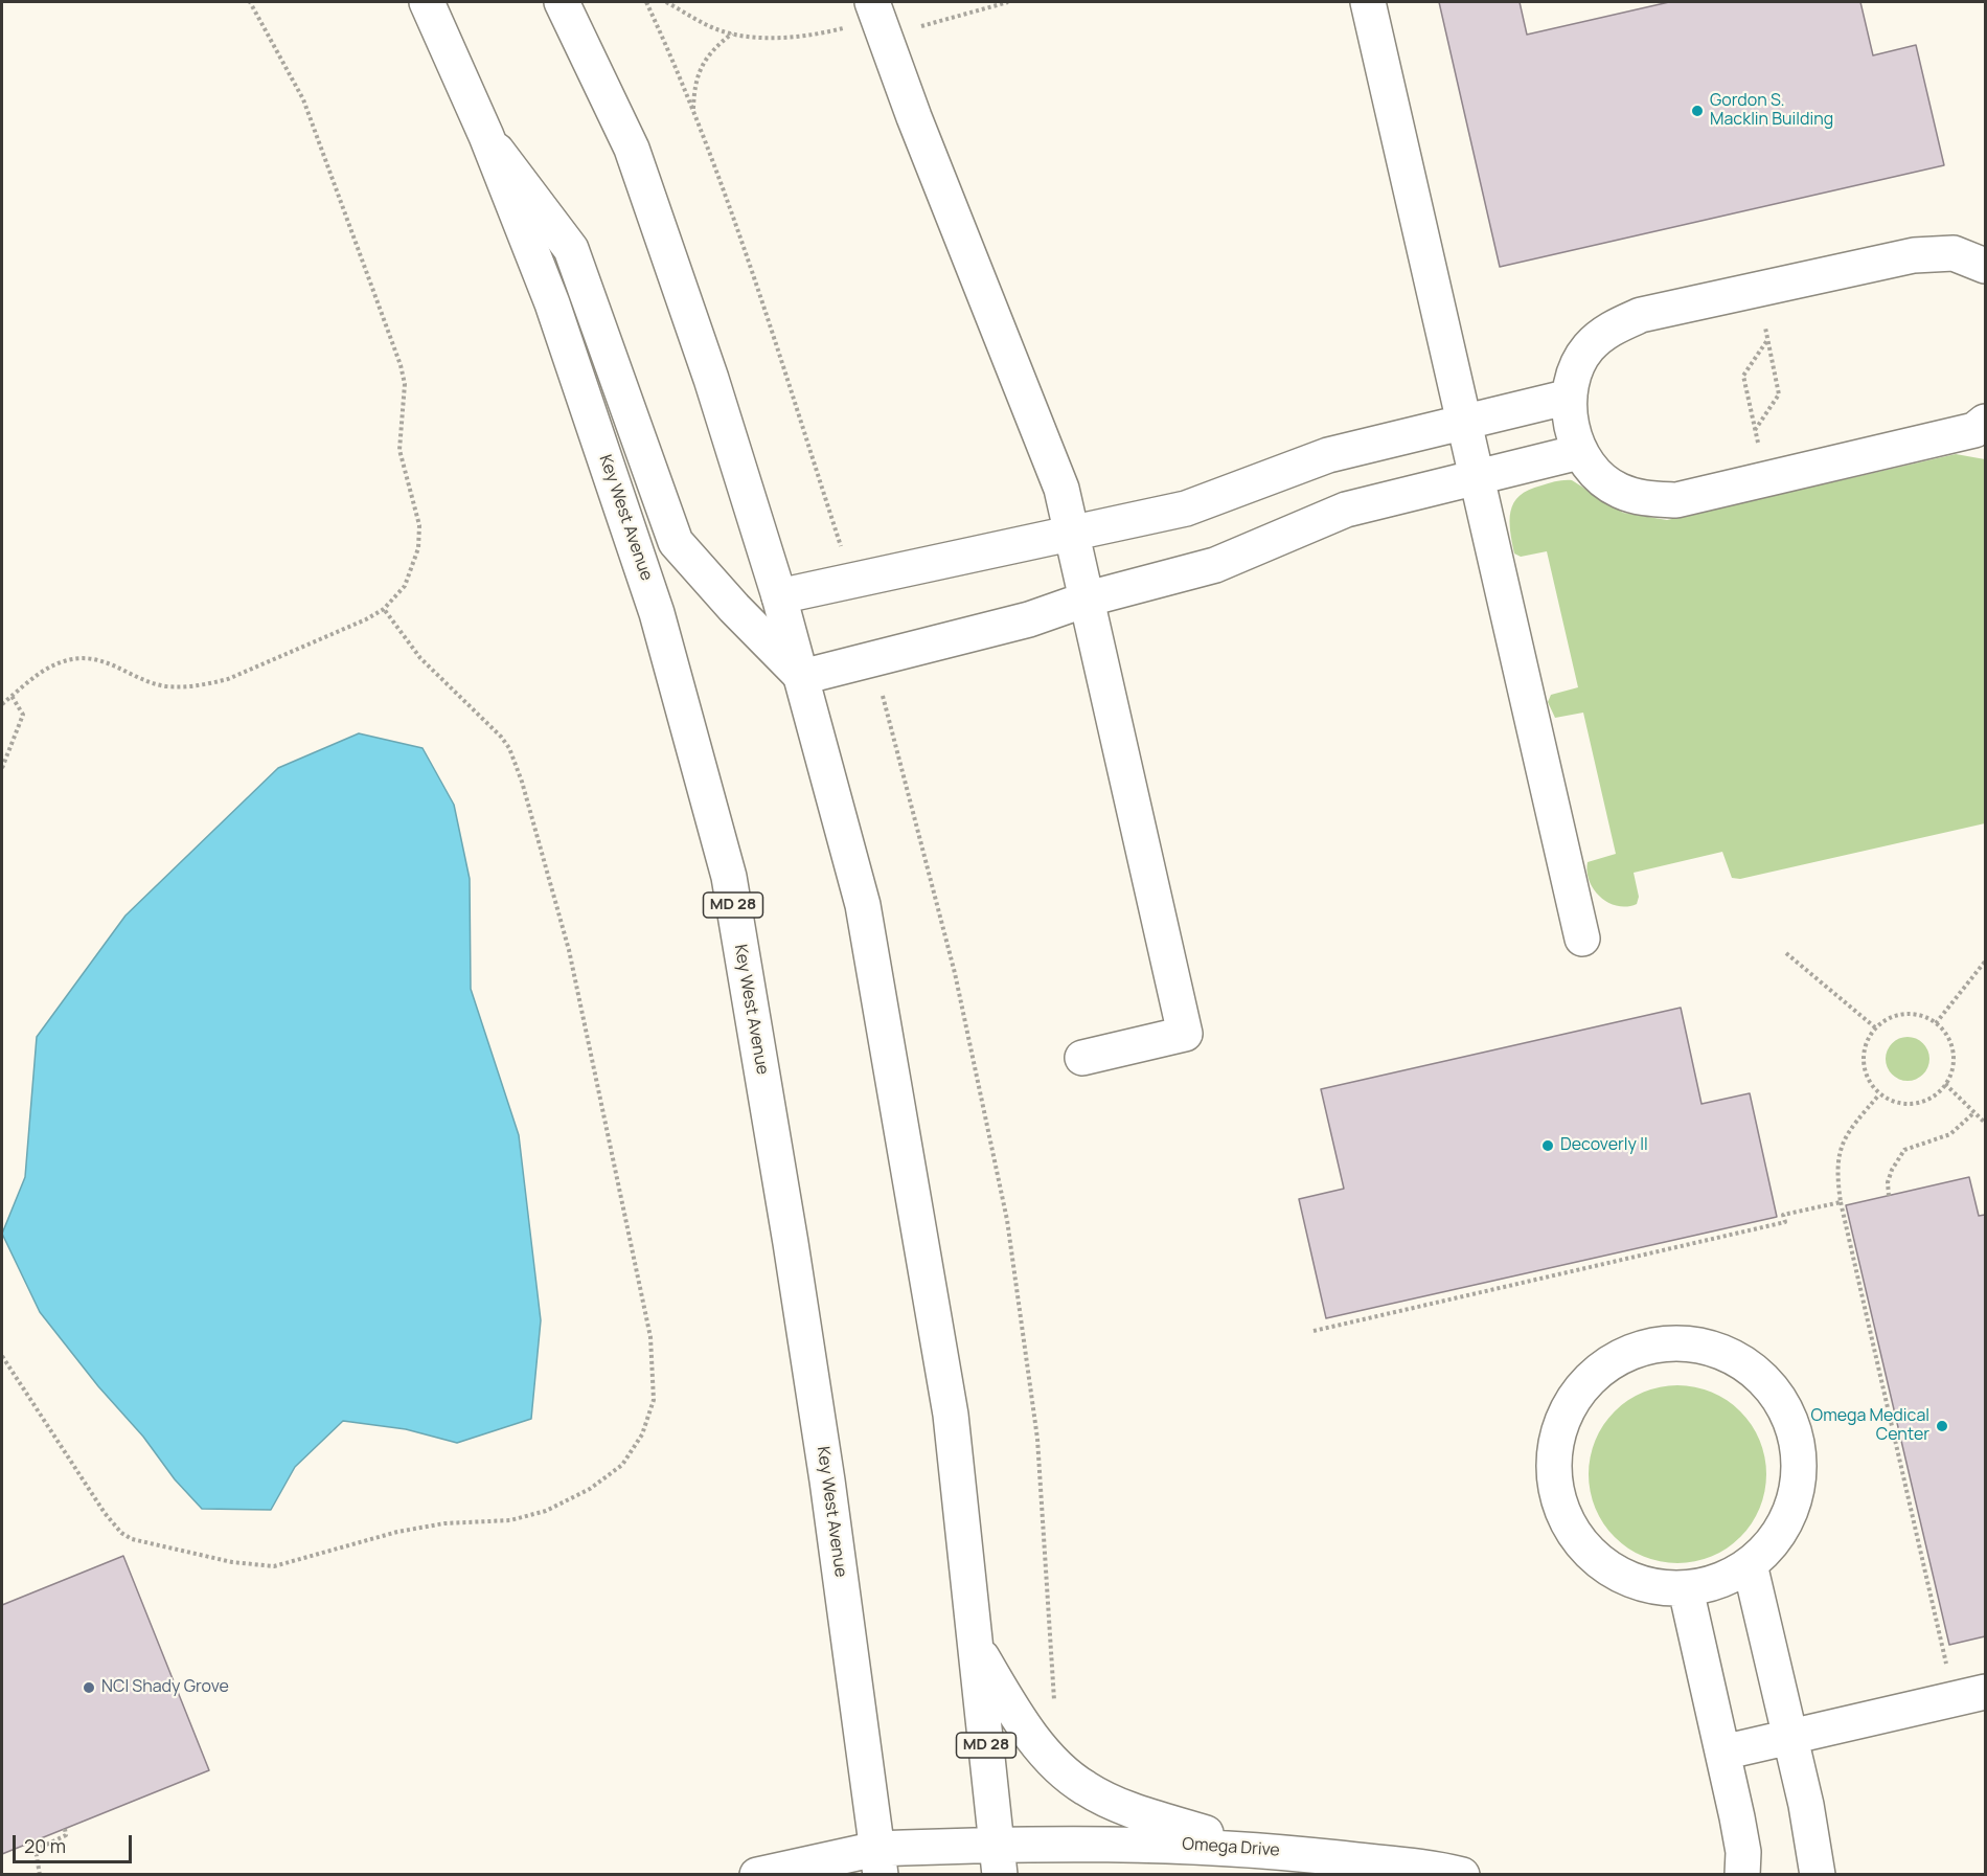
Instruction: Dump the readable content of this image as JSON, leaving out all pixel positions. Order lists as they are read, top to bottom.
{
  "streets": {
    "main road": ["Key West Avenue", "MD 28", "Omega Drive"]
  },
  "crossings": [
    ["Key West Avenue", "Omega Drive"],
    ["MD 28", "Omega Drive"]
  ],
  "places": [
    "Gordon S. Macklin Building",
    "Decoverly II",
    "Omega Medical Center",
    "NCI Shady Grove"
  ],
  "scale_bar": "20 m"
}
